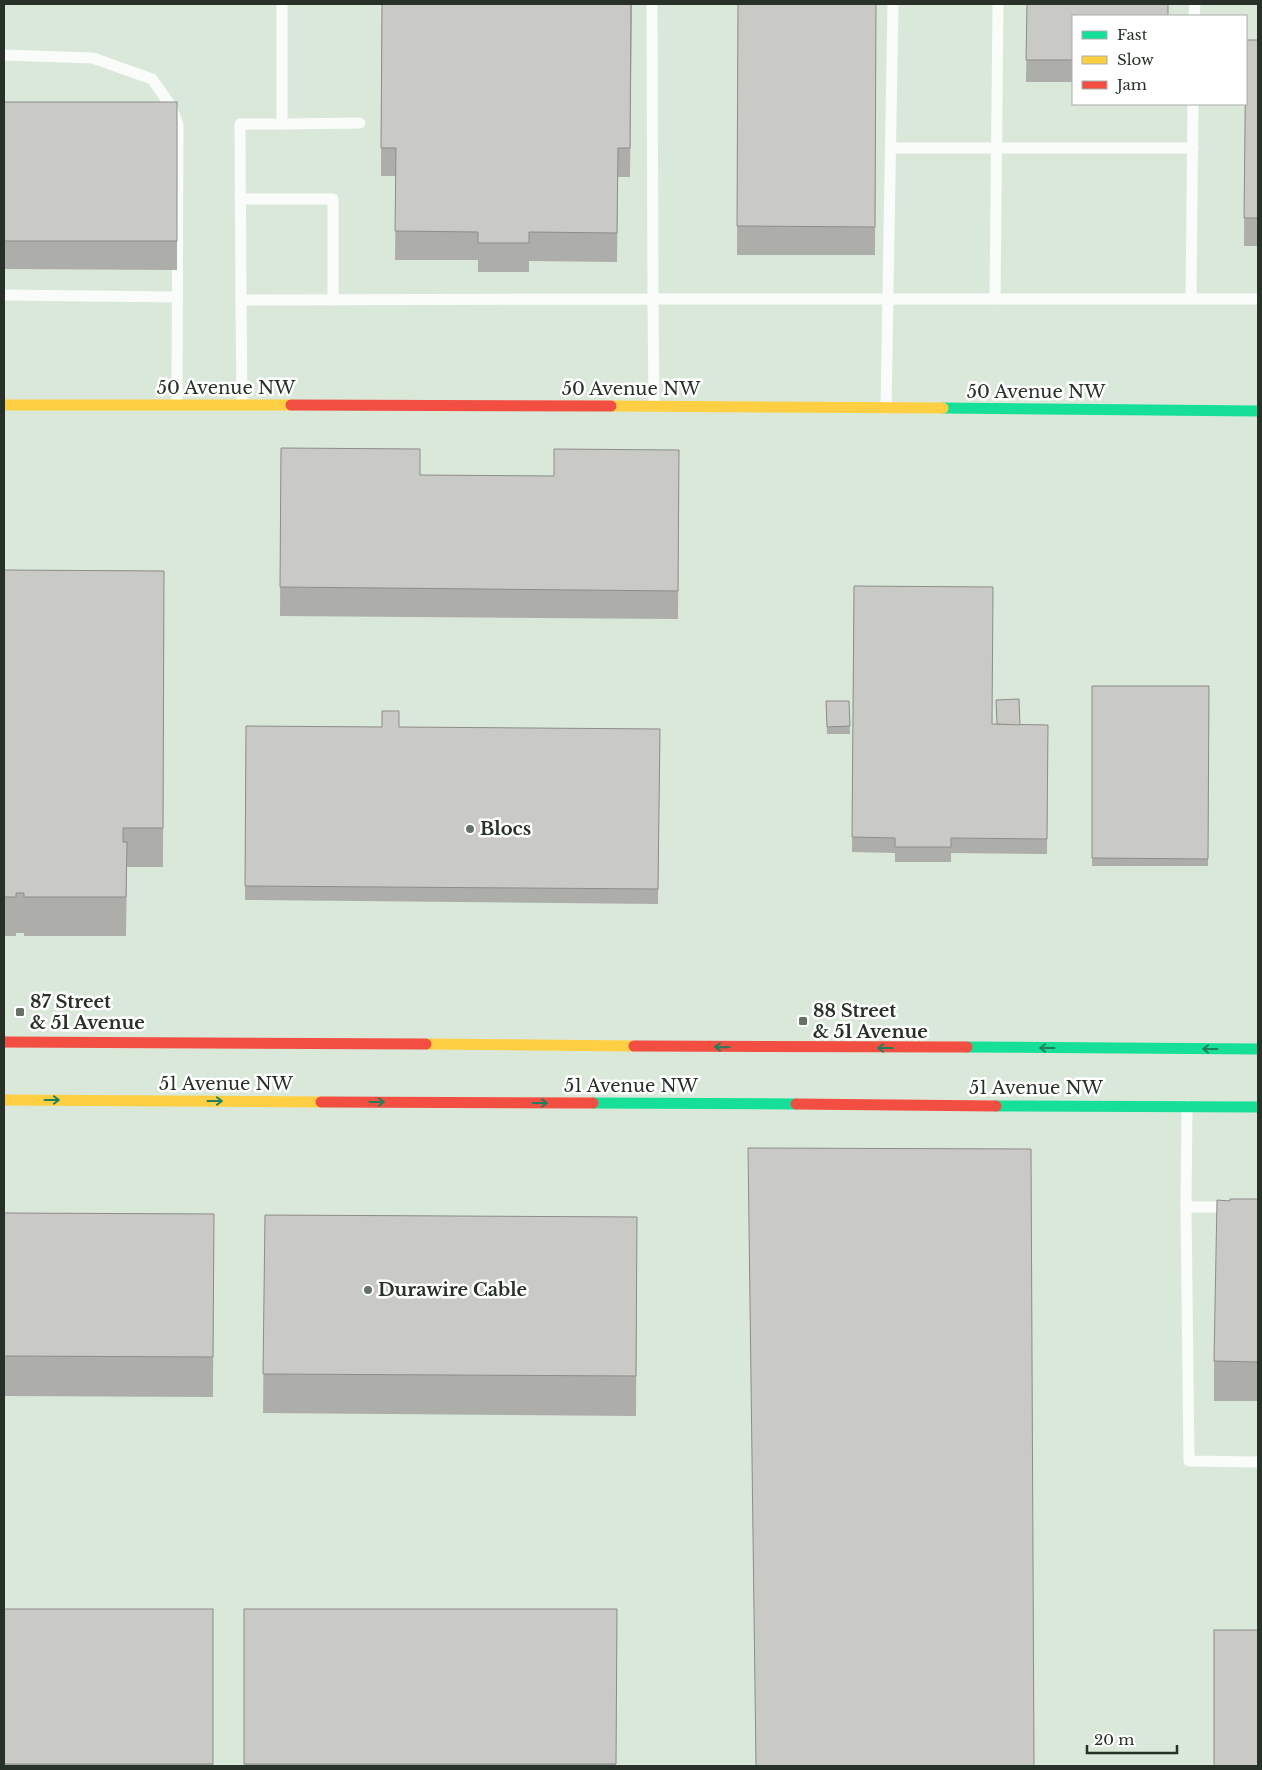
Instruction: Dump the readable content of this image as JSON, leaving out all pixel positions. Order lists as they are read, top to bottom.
{
  "streets": {
    "main road": ["50 Avenue NW", "51 Avenue NW"]
  },
  "places": {
    "other": ["Blocs", "Durawire Cable"],
    "transit": ["87 Street & 51 Avenue", "88 Street & 51 Avenue"]
  },
  "legend": ["Fast", "Slow", "Jam"],
  "scale_bar": "20 m"
}
